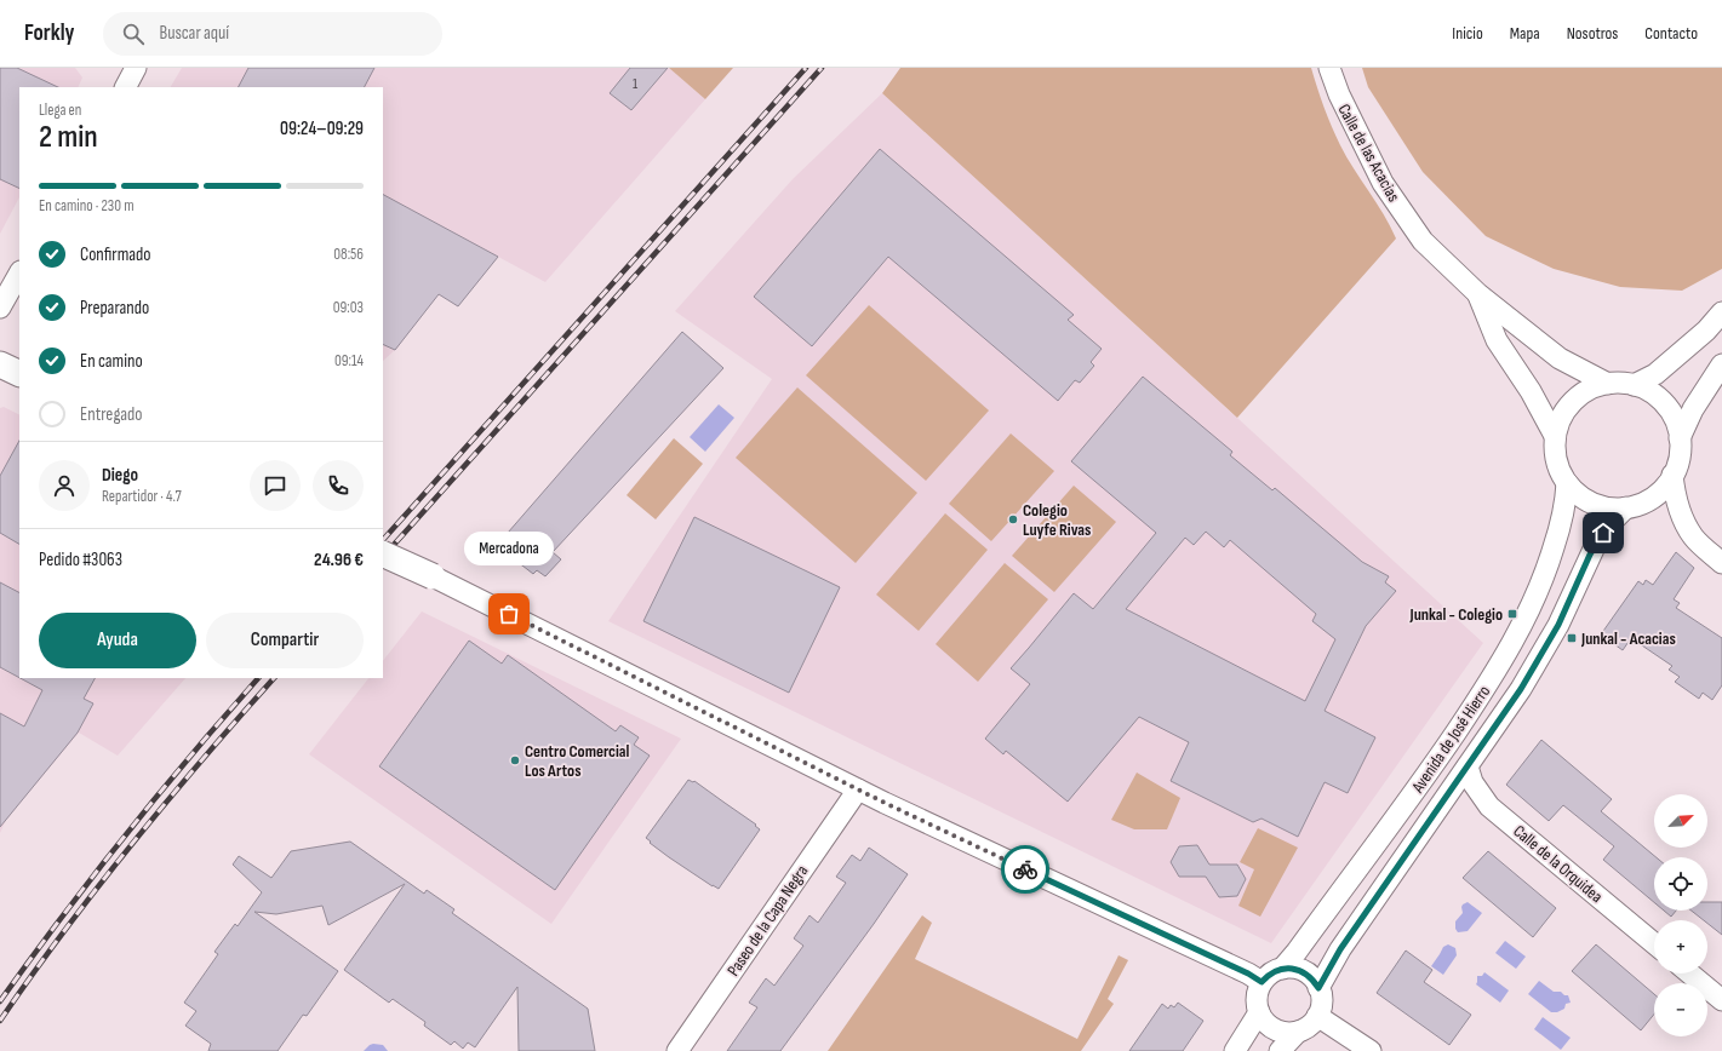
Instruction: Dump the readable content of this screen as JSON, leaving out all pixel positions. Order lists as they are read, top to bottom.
{
  "streets": {
    "street": [
      "Calle de las Acacias",
      "Avenida de José Hierro",
      "Calle de la Orquidea",
      "Paseo de la Capa Negra"
    ]
  },
  "crossings": [
    ["Calle de las Acacias", "Avenida de José Hierro"],
    ["Avenida de José Hierro", "Calle de la Orquidea"]
  ],
  "places": {
    "other": ["Colegio Luyfe Rivas", "Mercadona", "Centro Comercial Los Artos"],
    "transit": ["Junkal - Colegio", "Junkal - Acacias"]
  },
  "house_numbers": ["1"],
  "north": "top right",
  "page": {
    "header": "Forkly",
    "search": "Buscar aquí",
    "nav": [
      "Inicio",
      "Mapa",
      "Nosotros",
      "Contacto"
    ],
    "heading": ["2 min", "Llega en", "09:24–09:29"],
    "panel": [
      "Diego",
      "Repartidor · 4.7",
      "Pedido #3063",
      "24.96 €"
    ],
    "bar": "En camino · 230 m",
    "list": [
      ["Confirmado", "08:56"],
      ["Preparando", "09:03"],
      ["En camino", "09:14"],
      "Entregado"
    ],
    "bubble": "Mercadona",
    "buttons": ["Ayuda", "Compartir"],
    "map_buttons": ["+", "−"]
  }
}
